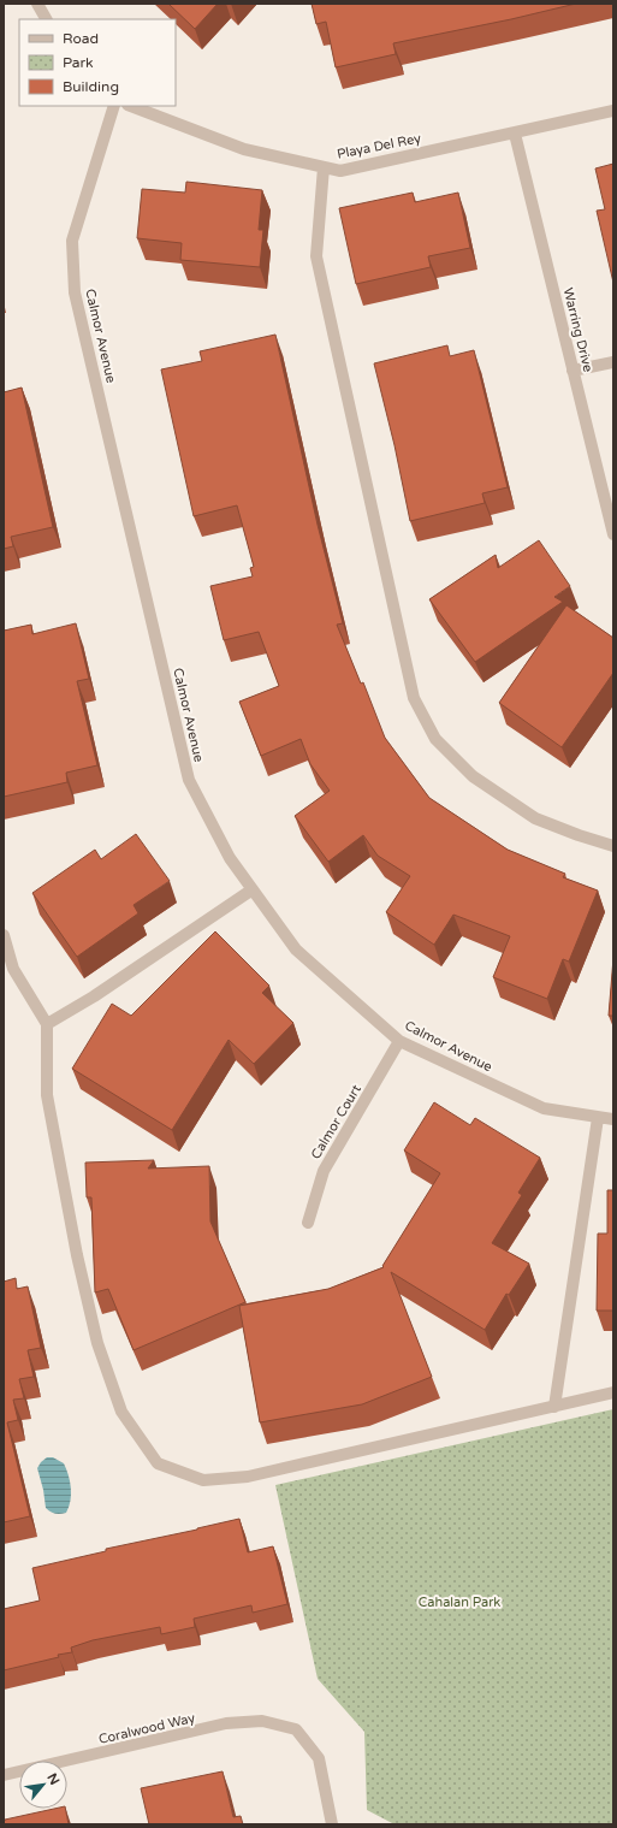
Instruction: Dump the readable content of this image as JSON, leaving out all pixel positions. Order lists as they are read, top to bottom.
{
  "streets": {
    "street": [
      "Playa Del Rey",
      "Warring Drive",
      "Calmor Avenue",
      "Calmor Court",
      "Coralwood Way"
    ]
  },
  "crossings": [
    ["Playa Del Rey", "Warring Drive"],
    ["Calmor Avenue", "Calmor Court"]
  ],
  "parks": ["Cahalan Park"],
  "legend": ["Road", "Park", "Building"],
  "north": "top right"
}
